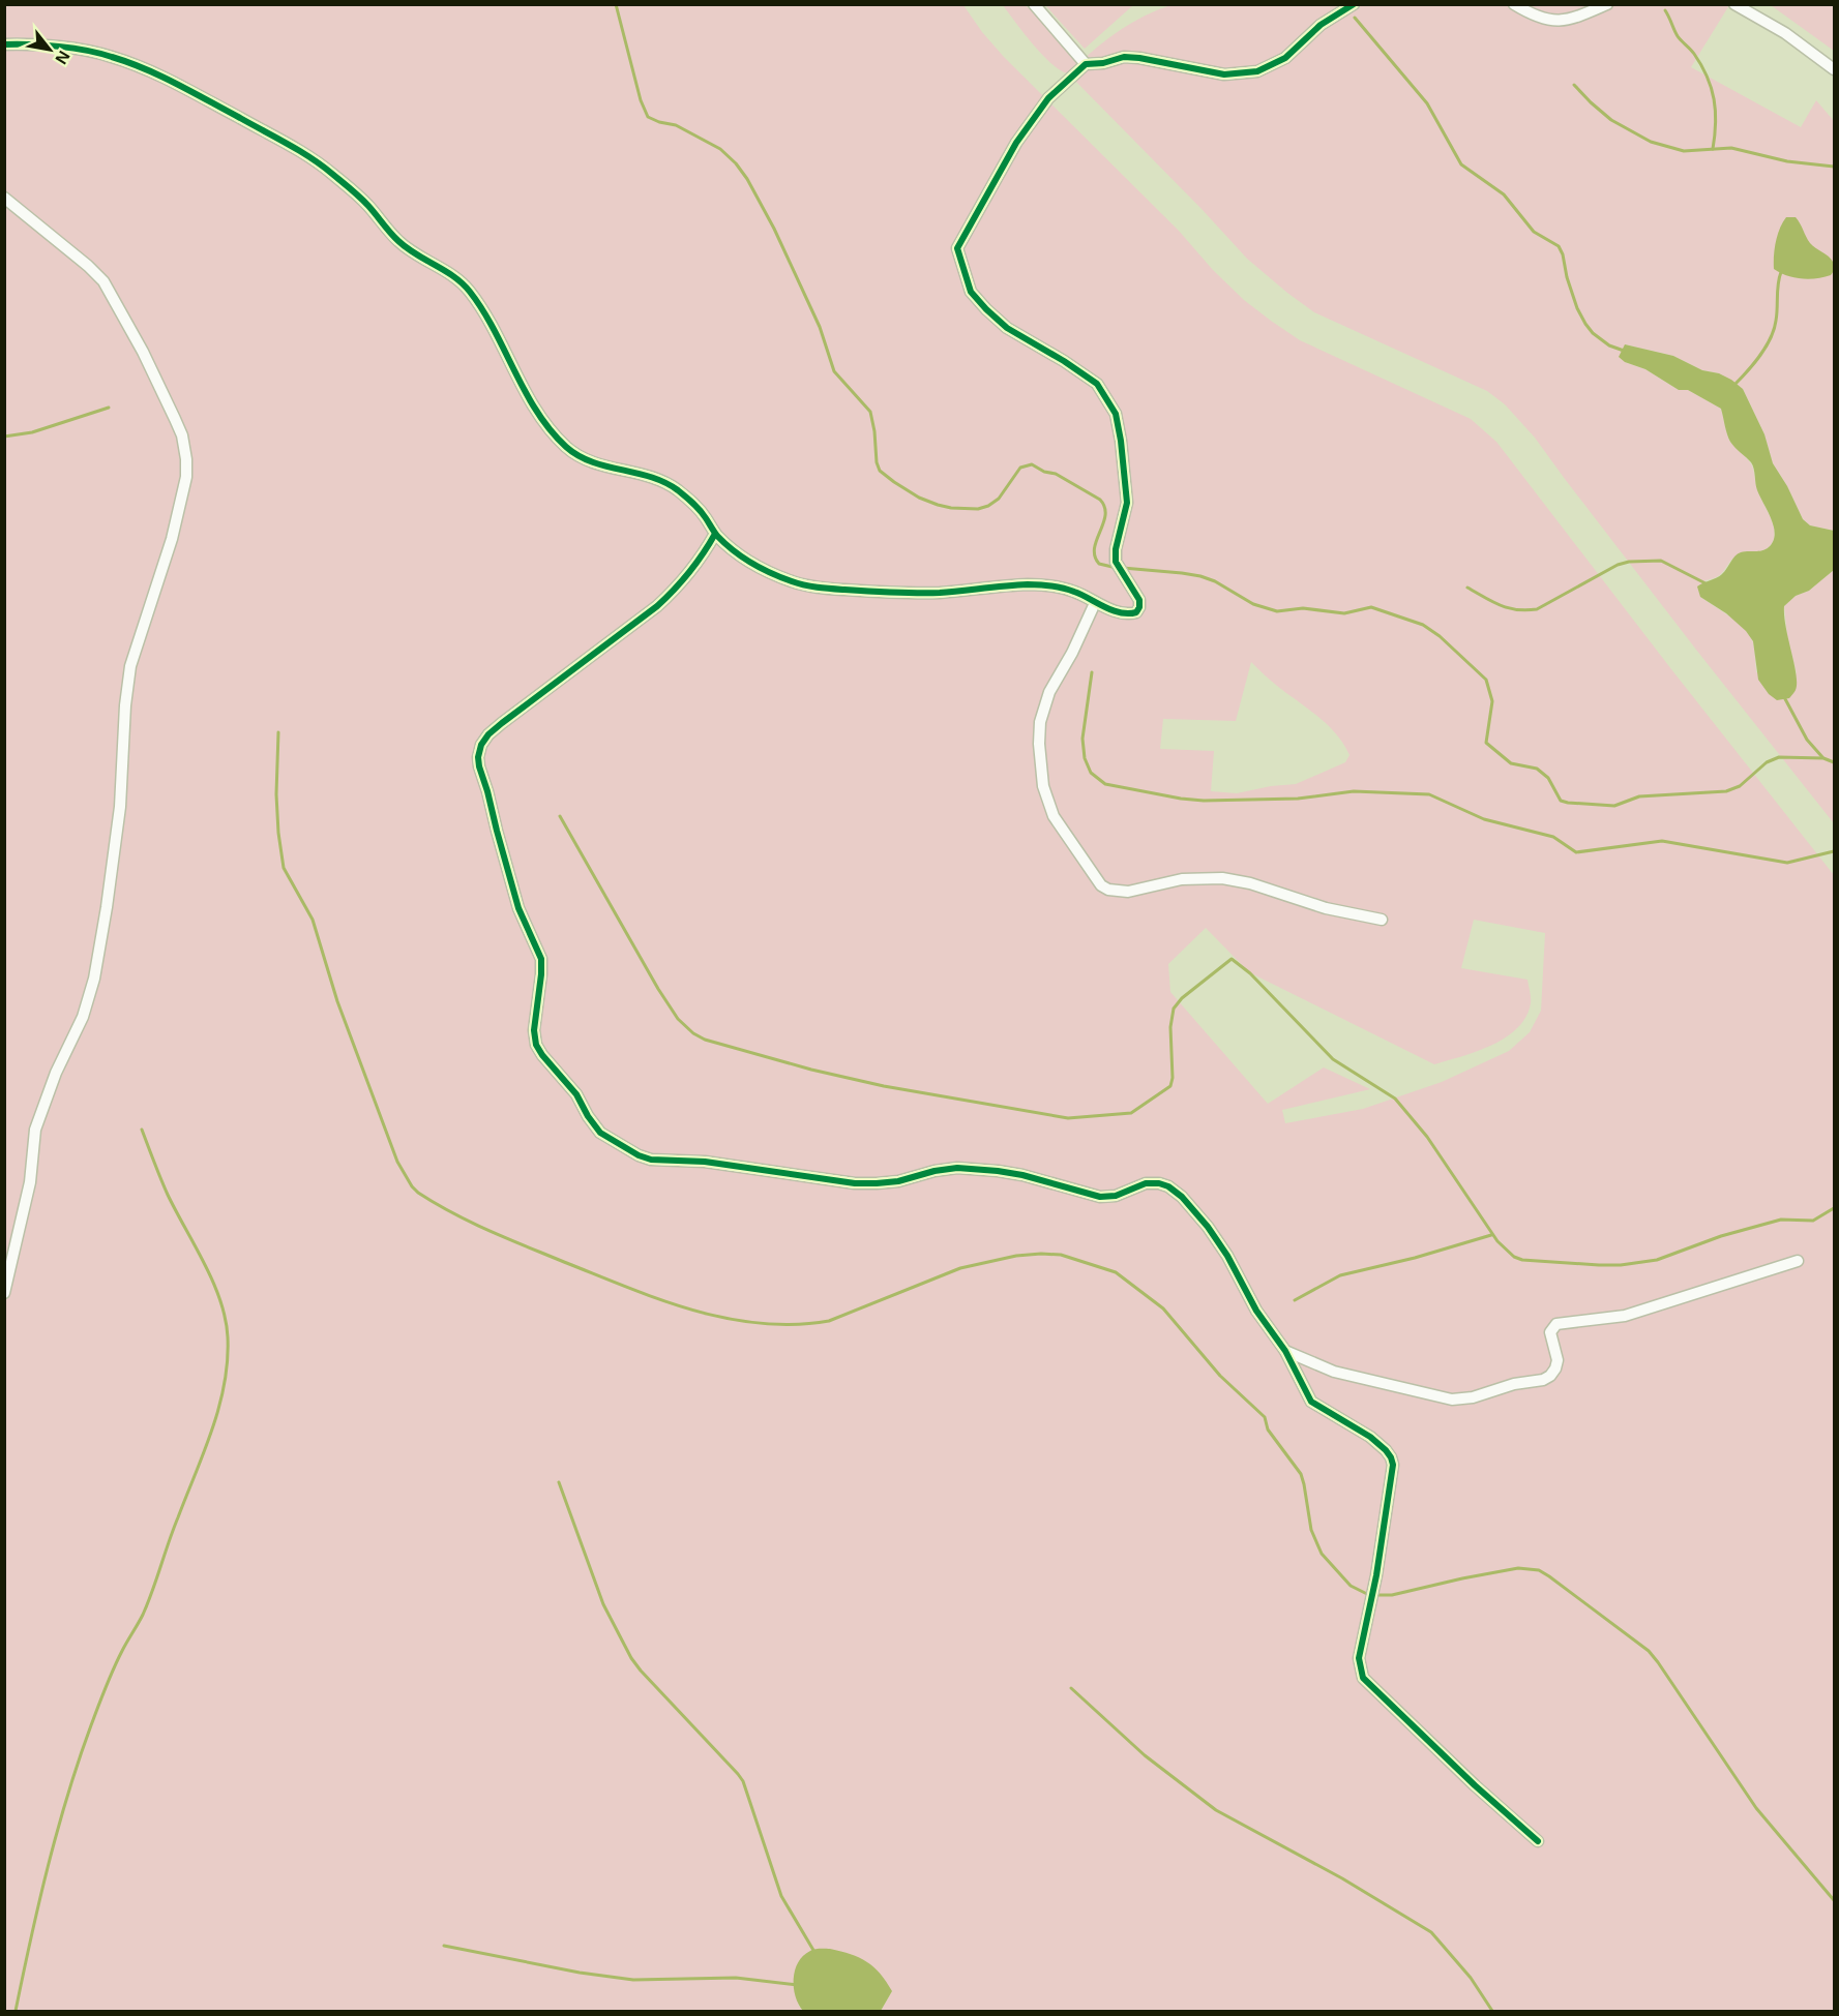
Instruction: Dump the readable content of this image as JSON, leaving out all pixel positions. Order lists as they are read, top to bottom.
{
  "north": "bottom right"
}
